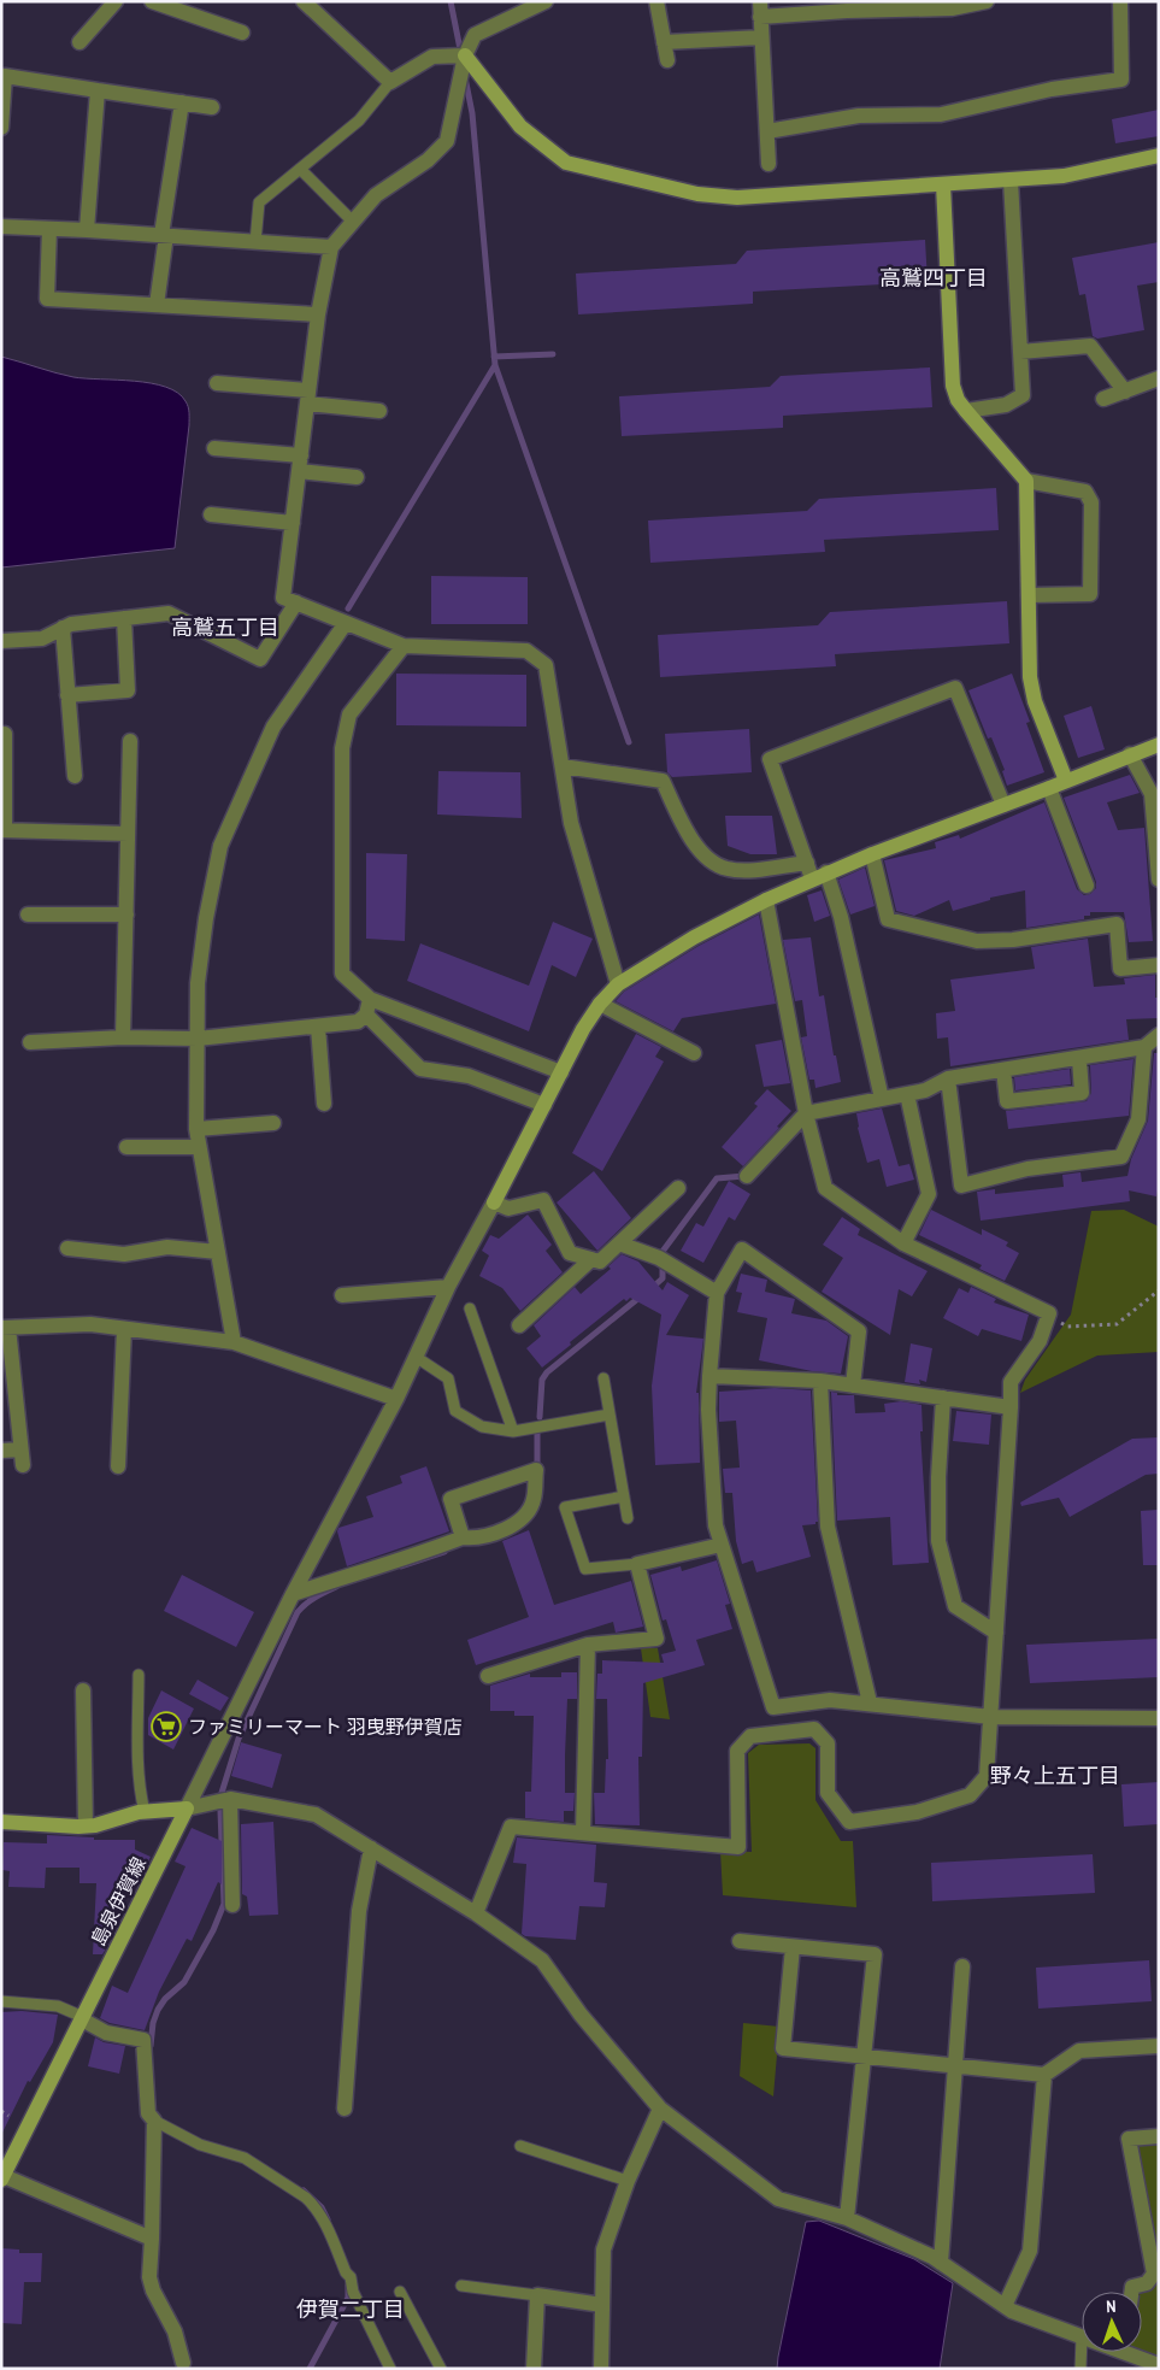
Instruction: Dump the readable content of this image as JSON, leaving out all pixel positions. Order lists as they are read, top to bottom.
{
  "streets": {
    "street": ["島泉伊賀線"]
  },
  "districts": [
    "高鷲四丁目",
    "高鷲五丁目",
    "野々上五丁目",
    "伊賀二丁目"
  ],
  "places": {
    "supermarket": ["ファミリーマート 羽曳野伊賀店"]
  },
  "north": "top"
}
